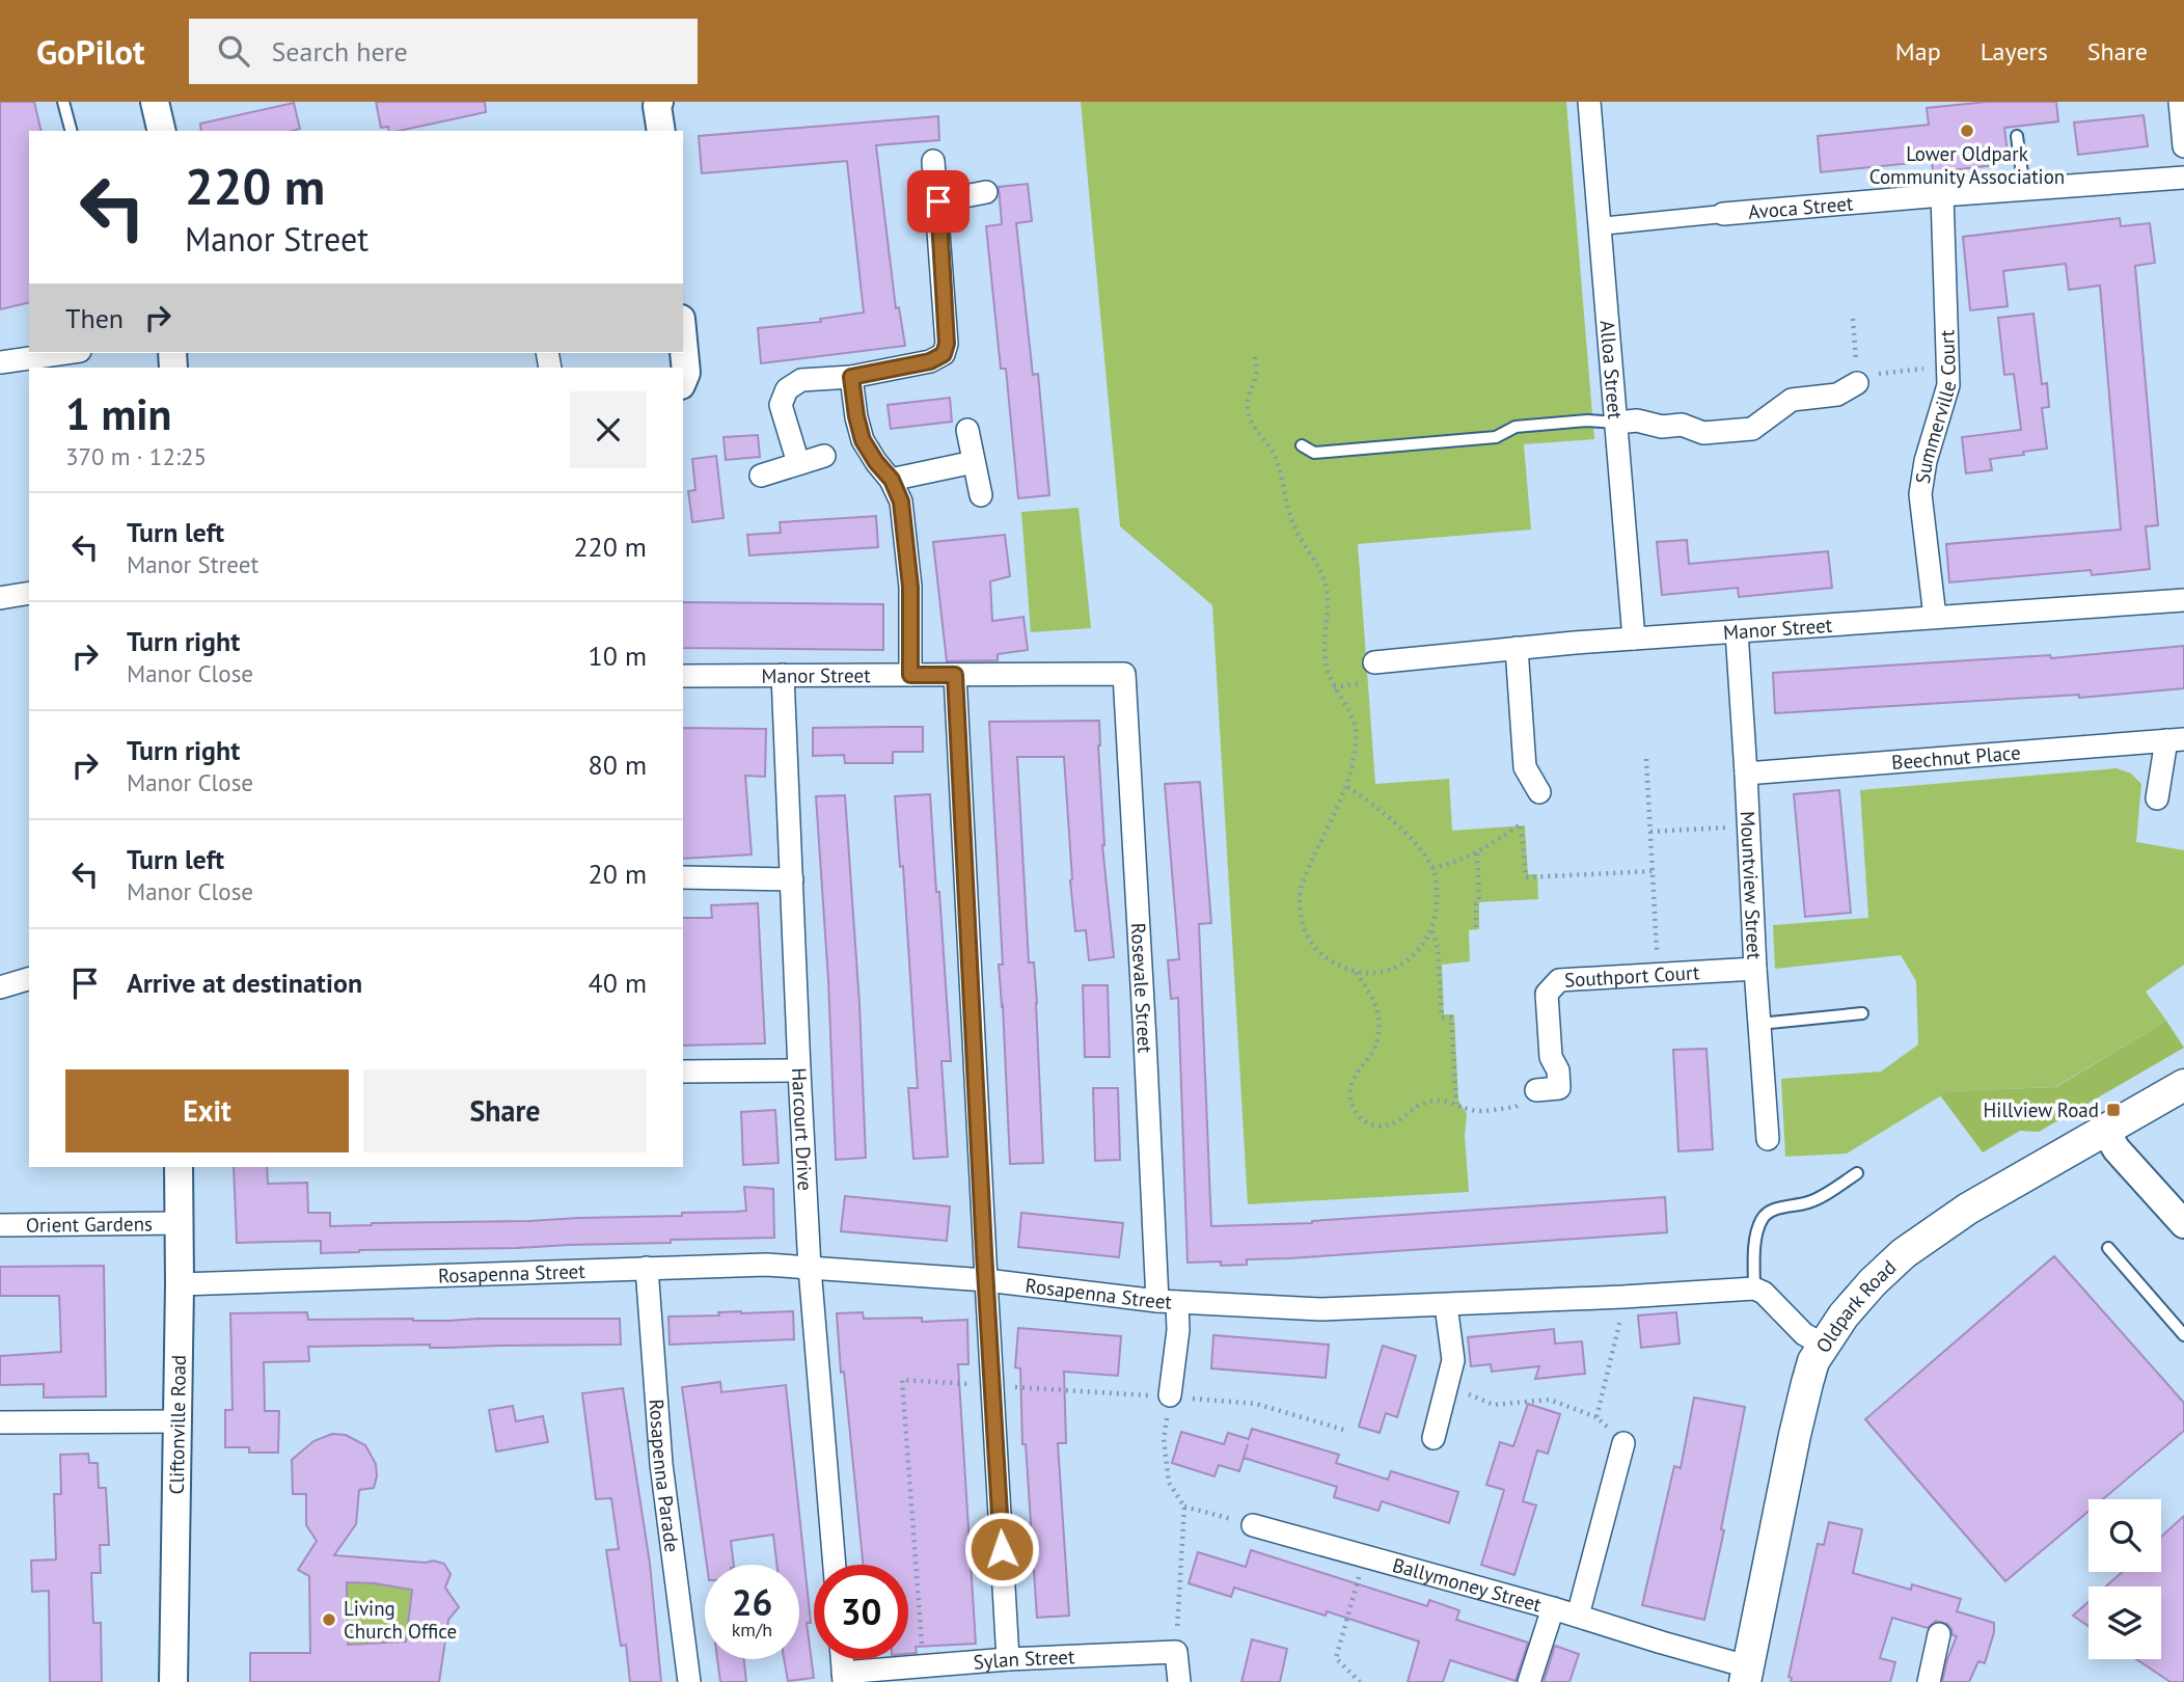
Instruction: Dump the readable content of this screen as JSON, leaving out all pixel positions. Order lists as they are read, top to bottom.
{
  "streets": {
    "main road": ["Oldpark Road"],
    "street": [
      "Avoca Street",
      "Alloa Street",
      "Summerville Court",
      "Manor Street",
      "Beechnut Place",
      "Mountview Street",
      "Southport Court",
      "Rosevale Street",
      "Harcourt Drive",
      "Orient Gardens",
      "Rosapenna Street",
      "Cliftonville Road",
      "Rosapenna Parade",
      "Ballymoney Street",
      "Sylan Street"
    ]
  },
  "crossings": [
    ["Avoca Street", "Summerville Court"],
    ["Alloa Street", "Manor Street"],
    ["Summerville Court", "Manor Street"],
    ["Manor Street", "Mountview Street"],
    ["Manor Street", "Rosevale Street"],
    ["Manor Street", "Harcourt Drive"],
    ["Beechnut Place", "Mountview Street"],
    ["Mountview Street", "Southport Court"],
    ["Rosevale Street", "Rosapenna Street"],
    ["Harcourt Drive", "Rosapenna Street"],
    ["Orient Gardens", "Cliftonville Road"],
    ["Rosapenna Street", "Cliftonville Road"],
    ["Rosapenna Street", "Rosapenna Parade"],
    ["Oldpark Road", "Ballymoney Street"]
  ],
  "places": {
    "other": ["Lower Oldpark Community Association", "Living Church Office"],
    "transit": ["Hillview Road"]
  },
  "page": {
    "header": "GoPilot",
    "search": "Search here",
    "nav": ["Map", "Layers", "Share"],
    "turn": ["220 m", "Manor Street"],
    "then": "Then",
    "heading": ["1 min", "370 m · 12:25"],
    "list": [
      {
        "name": "Turn left",
        "note": "Manor Street",
        "value": "220 m"
      },
      {
        "name": "Turn right",
        "note": "Manor Close",
        "value": "10 m"
      },
      {
        "name": "Turn right",
        "note": "Manor Close",
        "value": "80 m"
      },
      {
        "name": "Turn left",
        "note": "Manor Close",
        "value": "20 m"
      },
      {
        "name": "Arrive at destination",
        "value": "40 m"
      }
    ],
    "buttons": ["Exit", "Share"],
    "speed": "26 km/h",
    "limit": "30"
  }
}
